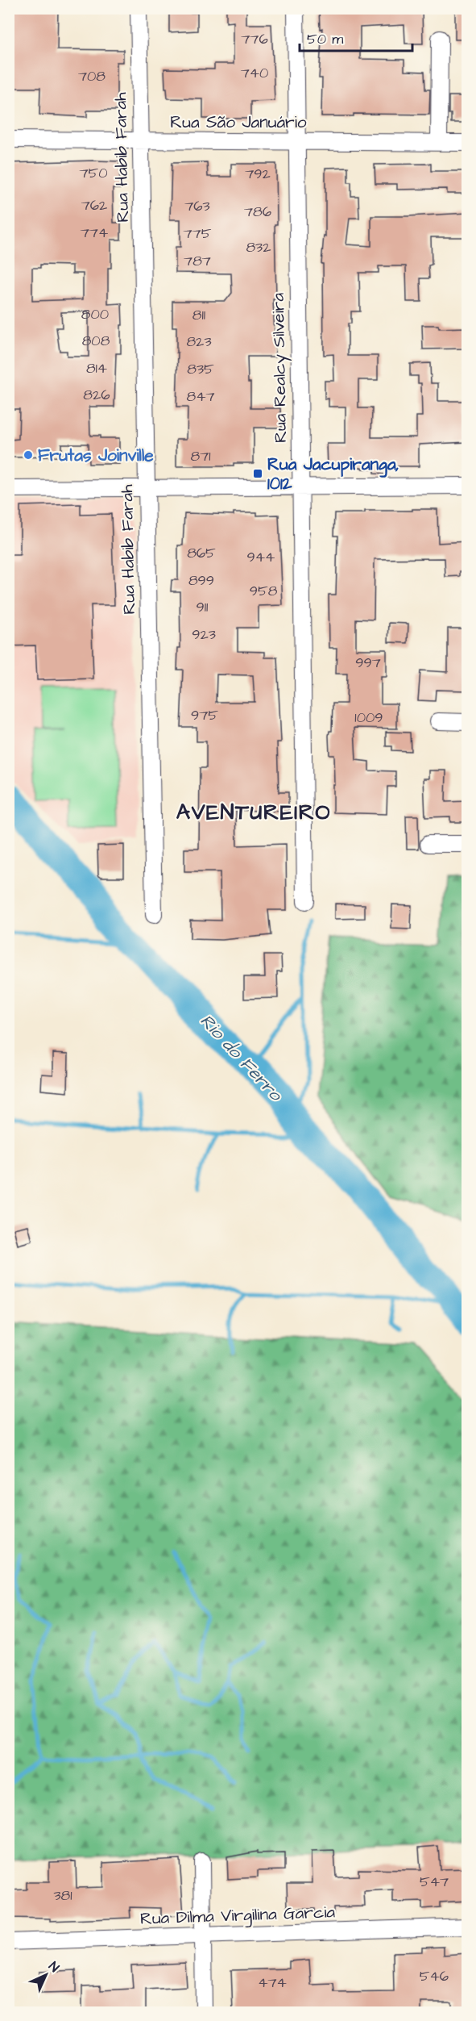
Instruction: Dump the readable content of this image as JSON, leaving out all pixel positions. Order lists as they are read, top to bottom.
{
  "streets": {
    "street": [
      "Rua São Januário",
      "Rua Habib Farah",
      "Rua Realcy Silveira",
      "Rua Dilma Virgilina Garcia"
    ]
  },
  "crossings": [
    ["Rua São Januário", "Rua Habib Farah"],
    ["Rua São Januário", "Rua Realcy Silveira"]
  ],
  "districts": ["AVENTUREIRO"],
  "water": ["Rio do Ferro"],
  "places": {
    "other": ["Frutas Joinville"],
    "transit": ["Rua Jacupiranga, 1012"]
  },
  "house_numbers": [
    "776",
    "740",
    "708",
    "750",
    "792",
    "762",
    "763",
    "786",
    "774",
    "775",
    "832",
    "787",
    "800",
    "811",
    "808",
    "823",
    "814",
    "835",
    "826",
    "847",
    "871",
    "865",
    "944",
    "899",
    "958",
    "911",
    "923",
    "997",
    "975",
    "1009",
    "547",
    "381",
    "546",
    "474"
  ],
  "scale_bar": "50 m",
  "north": "top right"
}
